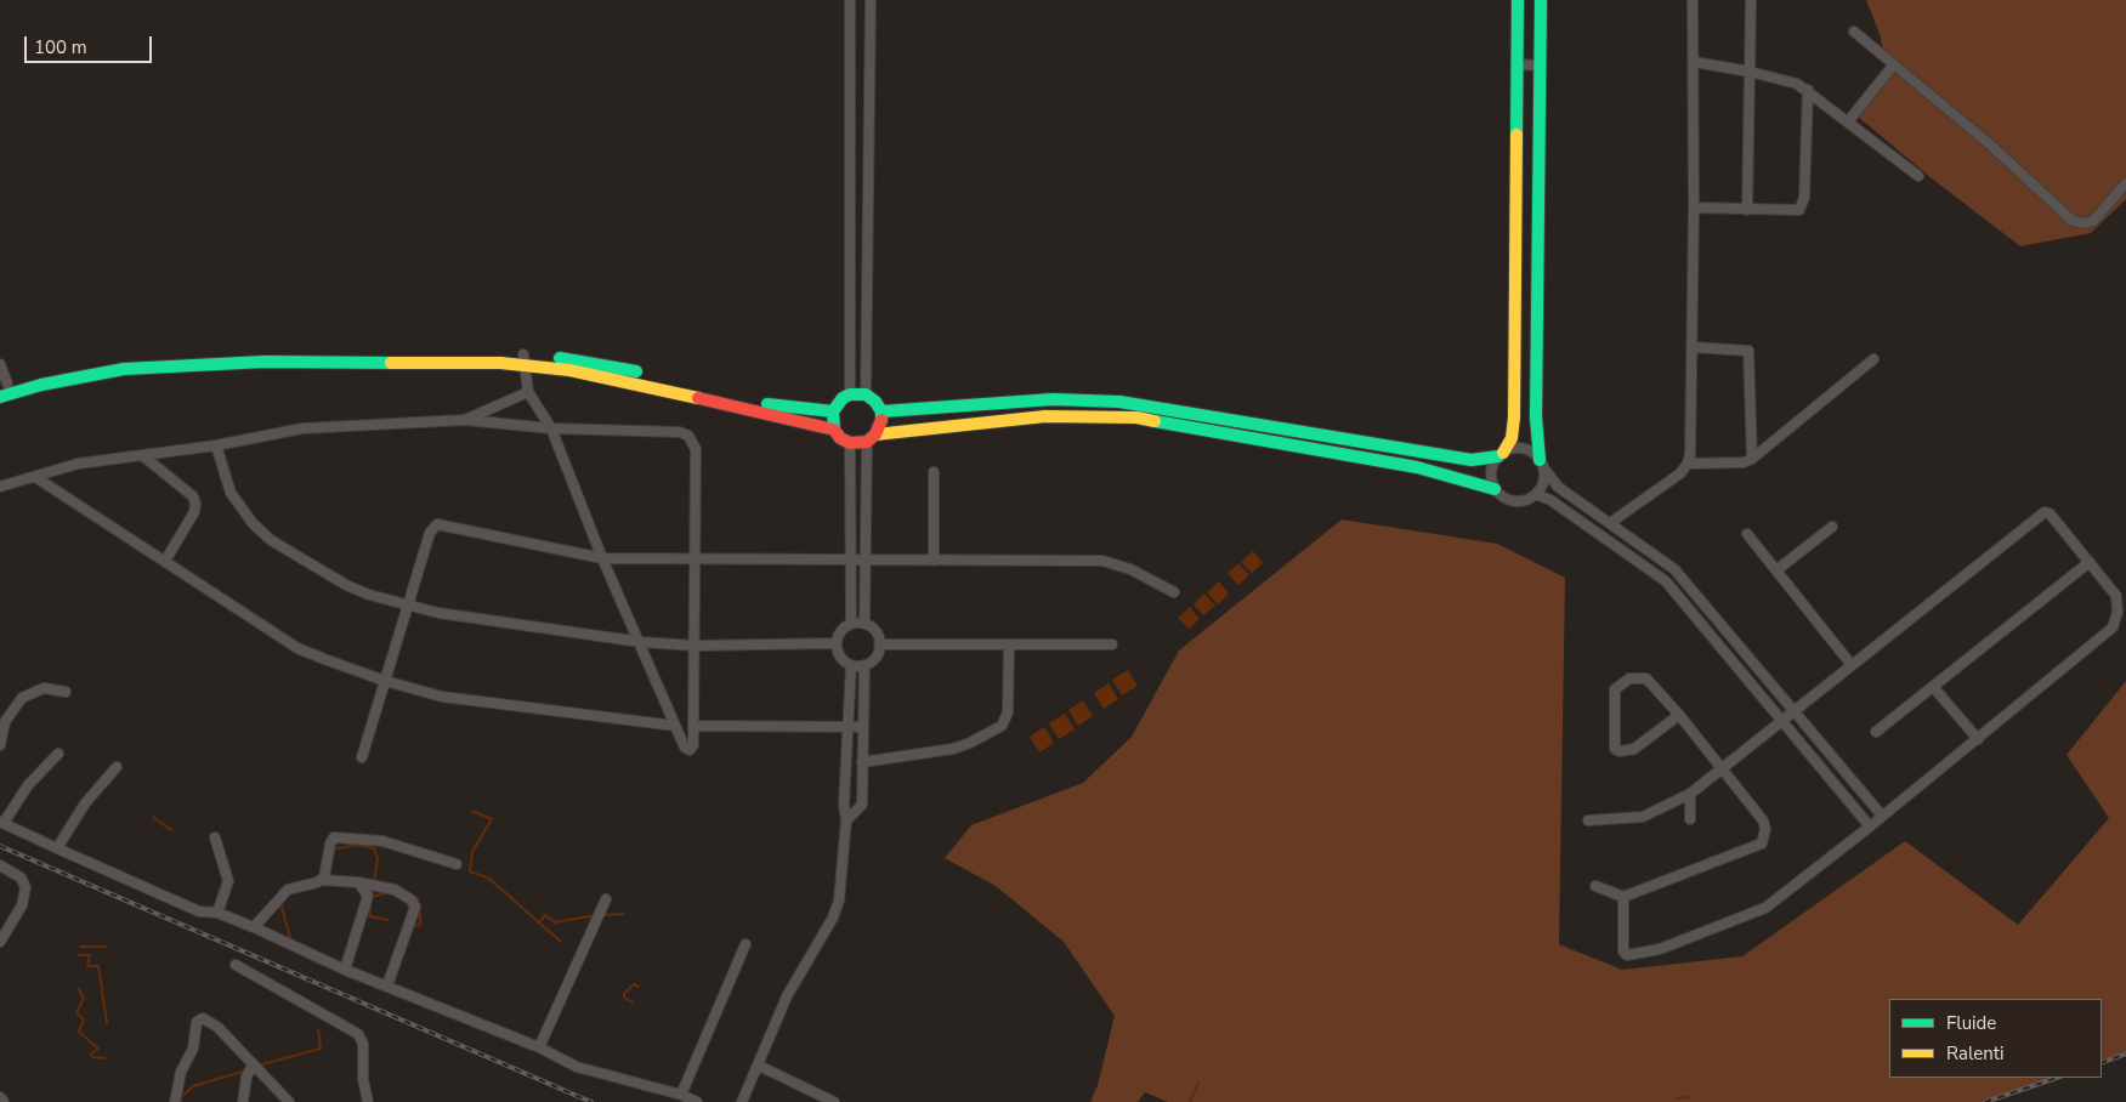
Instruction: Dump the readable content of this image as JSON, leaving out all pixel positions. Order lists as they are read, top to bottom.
{
  "legend": ["Fluide", "Ralenti"],
  "scale_bar": "100 m"
}
